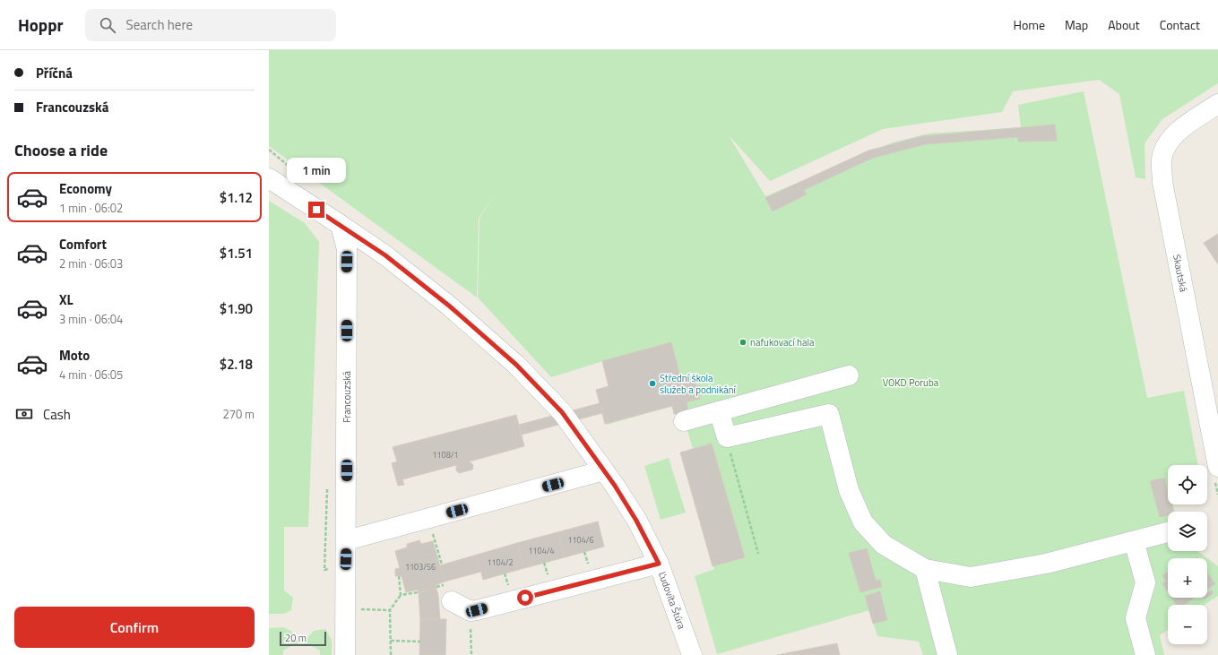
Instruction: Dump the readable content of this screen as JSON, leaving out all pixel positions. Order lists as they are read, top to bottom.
{
  "streets": {
    "street": ["Skautská", "Francouzská", "Ľudovíta Štúra"]
  },
  "crossings": [
    ["Francouzská", "Ľudovíta Štúra"]
  ],
  "parks": ["VOKD Poruba"],
  "places": ["nafukovací hala", "Střední škola služeb a podnikání"],
  "house_numbers": [
    "1108/1",
    "1104/6",
    "1104/4",
    "1104/2",
    "1103/56"
  ],
  "scale_bar": "20 m",
  "page": {
    "header": "Hoppr",
    "search": "Search here",
    "nav": [
      "Home",
      "Map",
      "About",
      "Contact"
    ],
    "banner": ["Příčná", "Francouzská"],
    "heading": "Choose a ride",
    "bubble": "1 min",
    "list": [
      {
        "name": "Economy",
        "note": "1 min · 06:02",
        "value": "$1.12"
      },
      {
        "name": "Comfort",
        "note": "2 min · 06:03",
        "value": "$1.51"
      },
      {
        "name": "XL",
        "note": "3 min · 06:04",
        "value": "$1.90"
      },
      {
        "name": "Moto",
        "note": "4 min · 06:05",
        "value": "$2.18"
      }
    ],
    "pay": ["Cash", "270 m"],
    "map_buttons": ["+", "−"],
    "buttons": "Confirm",
    "scale": "20 m"
  }
}
